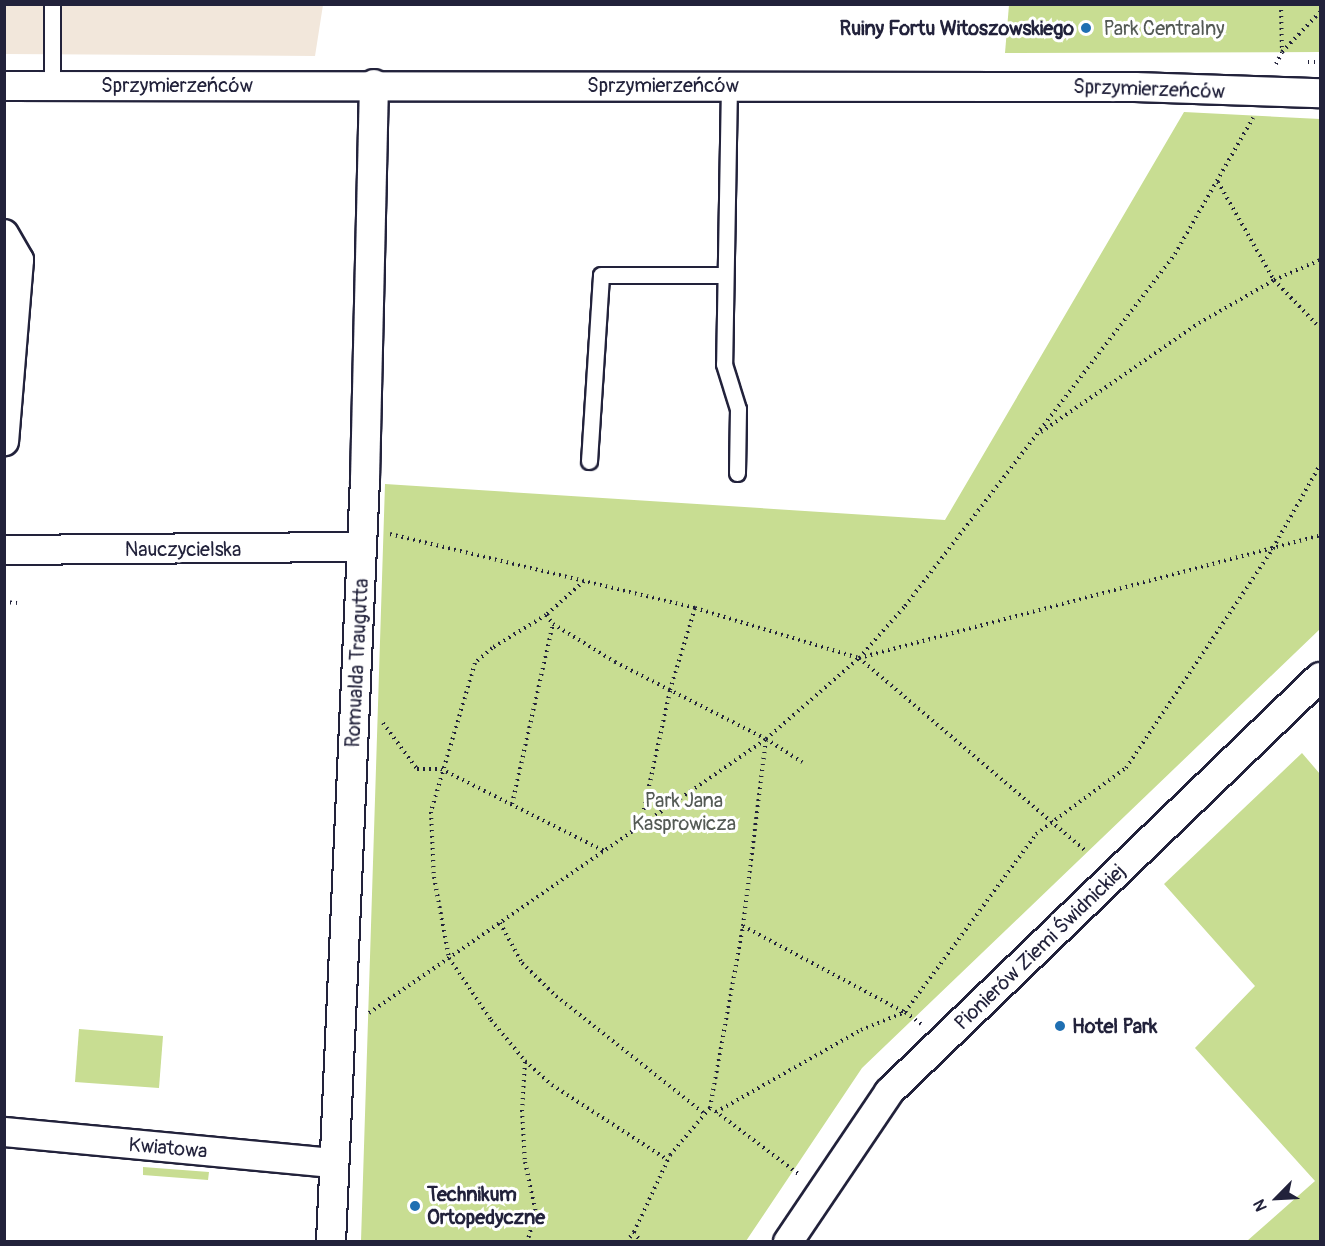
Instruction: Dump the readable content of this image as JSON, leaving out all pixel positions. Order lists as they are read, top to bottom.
{
  "streets": {
    "street": [
      "Sprzymierzeńców",
      "Nauczycielska",
      "Romualda Traugutta",
      "Pionierów Ziemi Świdnickiej",
      "Kwiatowa"
    ]
  },
  "crossings": [
    ["Sprzymierzeńców", "Romualda Traugutta"],
    ["Nauczycielska", "Romualda Traugutta"],
    ["Romualda Traugutta", "Kwiatowa"]
  ],
  "parks": ["Park Centralny", "Park Jana Kasprowicza"],
  "places": ["Ruiny Fortu Witoszowskiego", "Hotel Park", "Technikum Ortopedyczne"],
  "north": "bottom left"
}
